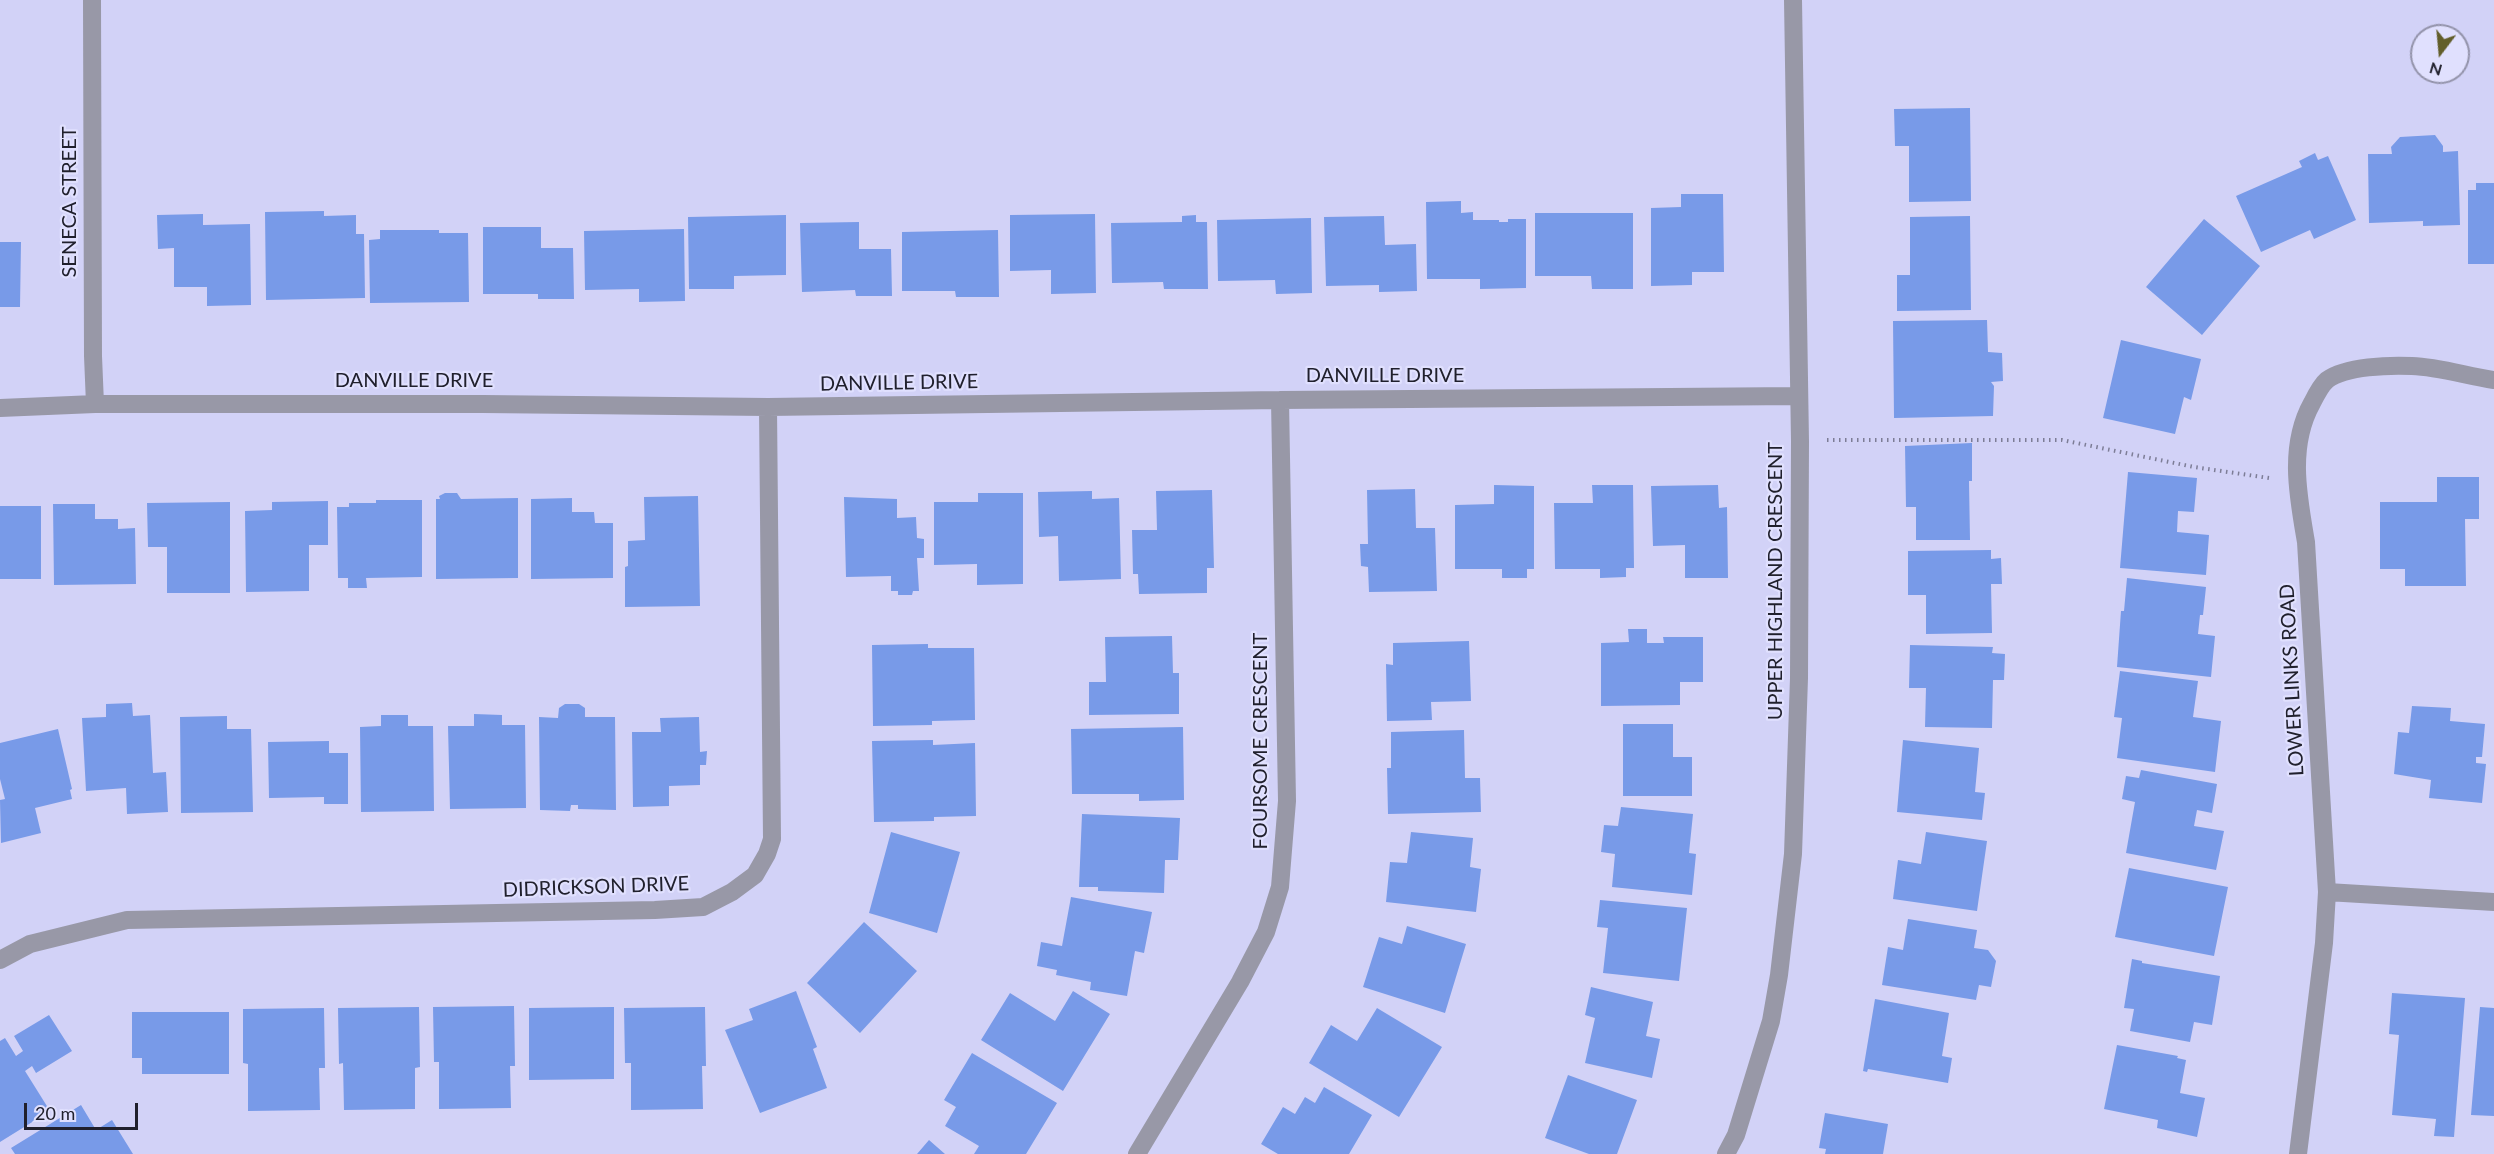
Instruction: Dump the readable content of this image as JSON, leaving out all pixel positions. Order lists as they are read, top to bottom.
{
  "streets": {
    "street": [
      "SENECA STREET",
      "DANVILLE DRIVE",
      "UPPER HIGHLAND CRESCENT",
      "LOWER LINKS ROAD",
      "FOURSOME CRESCENT",
      "DIDRICKSON DRIVE"
    ]
  },
  "crossings": [
    ["SENECA STREET", "DANVILLE DRIVE"],
    ["DANVILLE DRIVE", "UPPER HIGHLAND CRESCENT"],
    ["DANVILLE DRIVE", "FOURSOME CRESCENT"],
    ["DANVILLE DRIVE", "DIDRICKSON DRIVE"]
  ],
  "scale_bar": "20 m",
  "north": "bottom"
}
